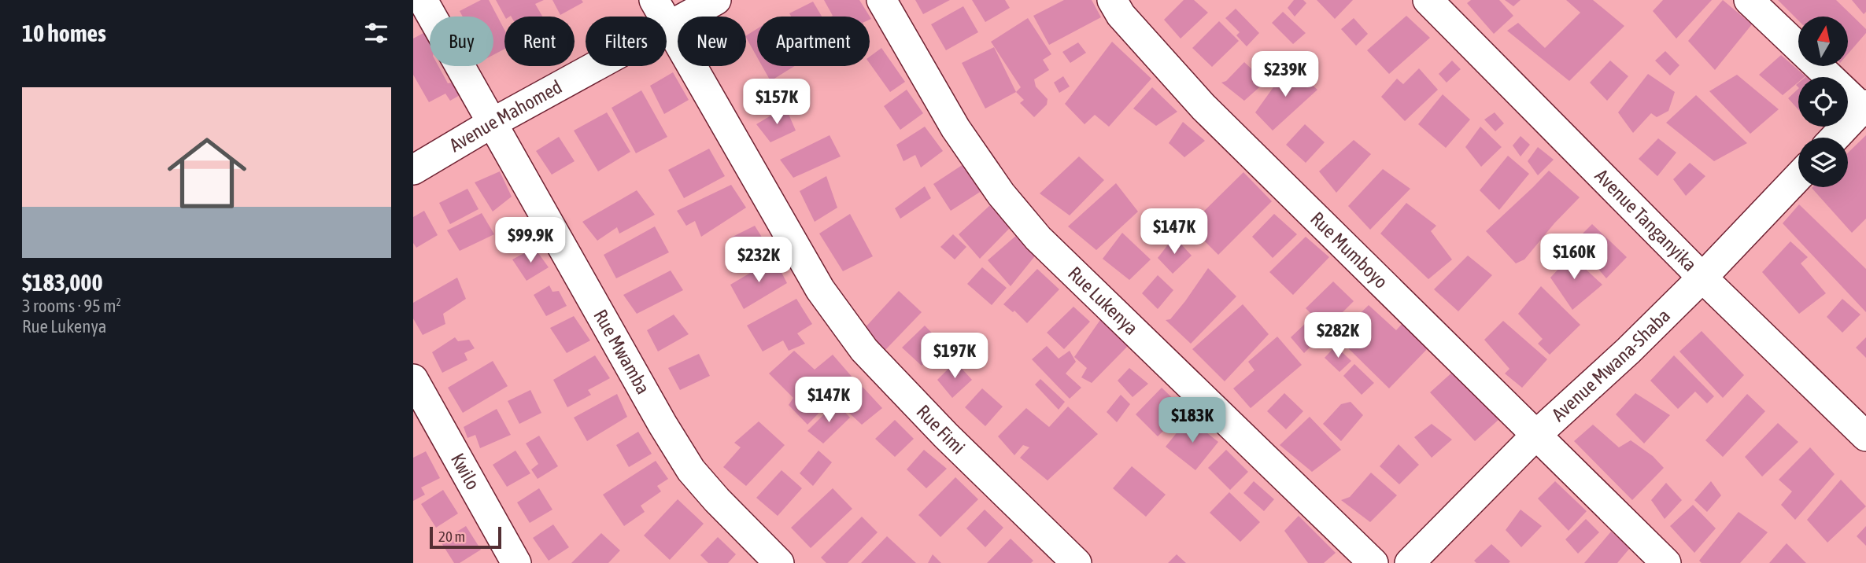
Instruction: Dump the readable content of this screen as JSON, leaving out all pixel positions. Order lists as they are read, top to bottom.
{
  "streets": {
    "street": [
      "Avenue Mahomed",
      "Avenue Tanganyika",
      "Rue Mumboyo",
      "Rue Lukenya",
      "Rue Mwamba",
      "Avenue Mwana-Shaba",
      "Rue Fimi",
      "Kwilo"
    ]
  },
  "crossings": [
    ["Avenue Mahomed", "Rue Mwamba"],
    ["Avenue Mahomed", "Rue Fimi"],
    ["Avenue Tanganyika", "Avenue Mwana-Shaba"],
    ["Rue Mumboyo", "Avenue Mwana-Shaba"]
  ],
  "scale_bar": "20 m",
  "north": "top",
  "page": {
    "heading": "10 homes",
    "chip": [
      "Buy",
      "Rent",
      "Filters",
      "New",
      "Apartment"
    ],
    "price": [
      "$239K",
      "$157K",
      "$147K",
      "$99.9K",
      "$160K",
      "$232K",
      "$282K",
      "$197K",
      "$147K",
      "$183K"
    ],
    "list": [
      {
        "name": "$183,000",
        "note": "3 rooms · 95 m² · Rue Lukenya"
      }
    ],
    "scale": "20 m"
  }
}
